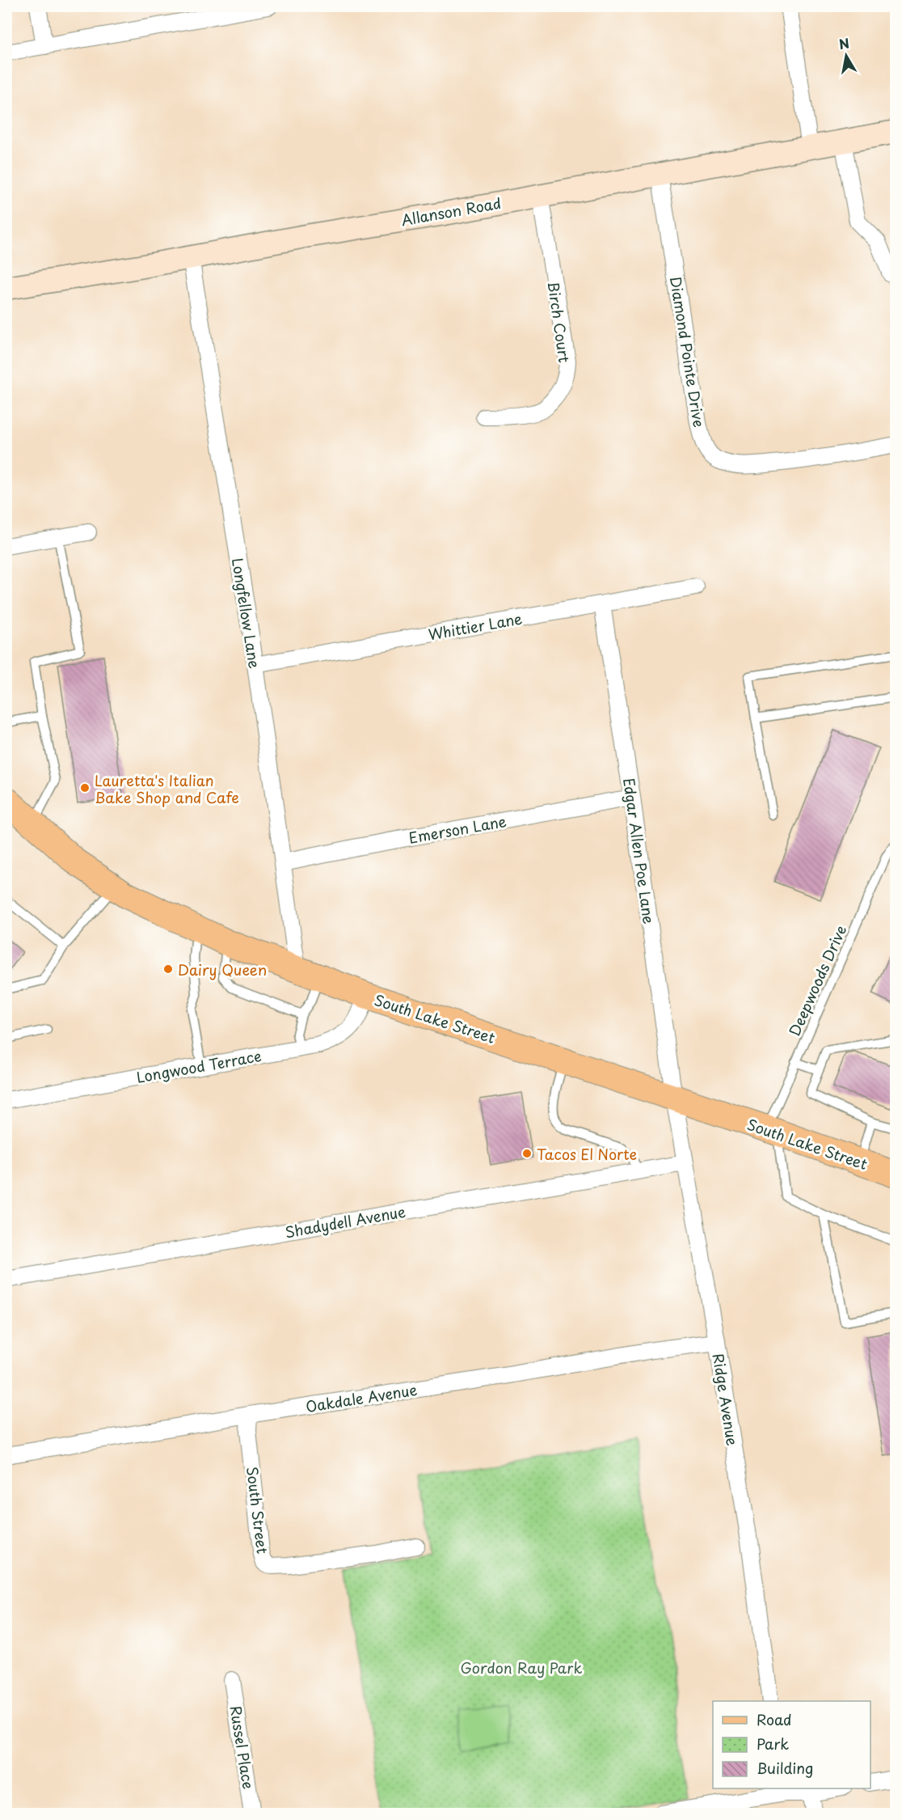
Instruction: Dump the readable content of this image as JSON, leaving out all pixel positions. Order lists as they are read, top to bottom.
{
  "streets": {
    "main road": ["South Lake Street"],
    "street": [
      "Allanson Road",
      "Birch Court",
      "Diamond Pointe Drive",
      "Longfellow Lane",
      "Whittier Lane",
      "Emerson Lane",
      "Edgar Allen Poe Lane",
      "Longwood Terrace",
      "Shadydell Avenue",
      "Oakdale Avenue",
      "Ridge Avenue",
      "South Street",
      "Russel Place"
    ],
    "lane": ["Deepwoods Drive"]
  },
  "crossings": [
    ["Allanson Road", "Birch Court"],
    ["Allanson Road", "Diamond Pointe Drive"],
    ["Allanson Road", "Longfellow Lane"],
    ["Longfellow Lane", "Whittier Lane"],
    ["Longfellow Lane", "Emerson Lane"],
    ["Longfellow Lane", "South Lake Street"],
    ["Whittier Lane", "Edgar Allen Poe Lane"],
    ["Emerson Lane", "Edgar Allen Poe Lane"],
    ["Edgar Allen Poe Lane", "South Lake Street"],
    ["Edgar Allen Poe Lane", "Ridge Avenue"],
    ["Deepwoods Drive", "South Lake Street"],
    ["South Lake Street", "Longwood Terrace"],
    ["South Lake Street", "Ridge Avenue"],
    ["Shadydell Avenue", "Ridge Avenue"],
    ["Oakdale Avenue", "Ridge Avenue"],
    ["Oakdale Avenue", "South Street"]
  ],
  "parks": ["Gordon Ray Park"],
  "places": ["Lauretta's Italian Bake Shop and Cafe", "Dairy Queen", "Tacos El Norte"],
  "legend": ["Road", "Park", "Building"],
  "north": "top"
}
